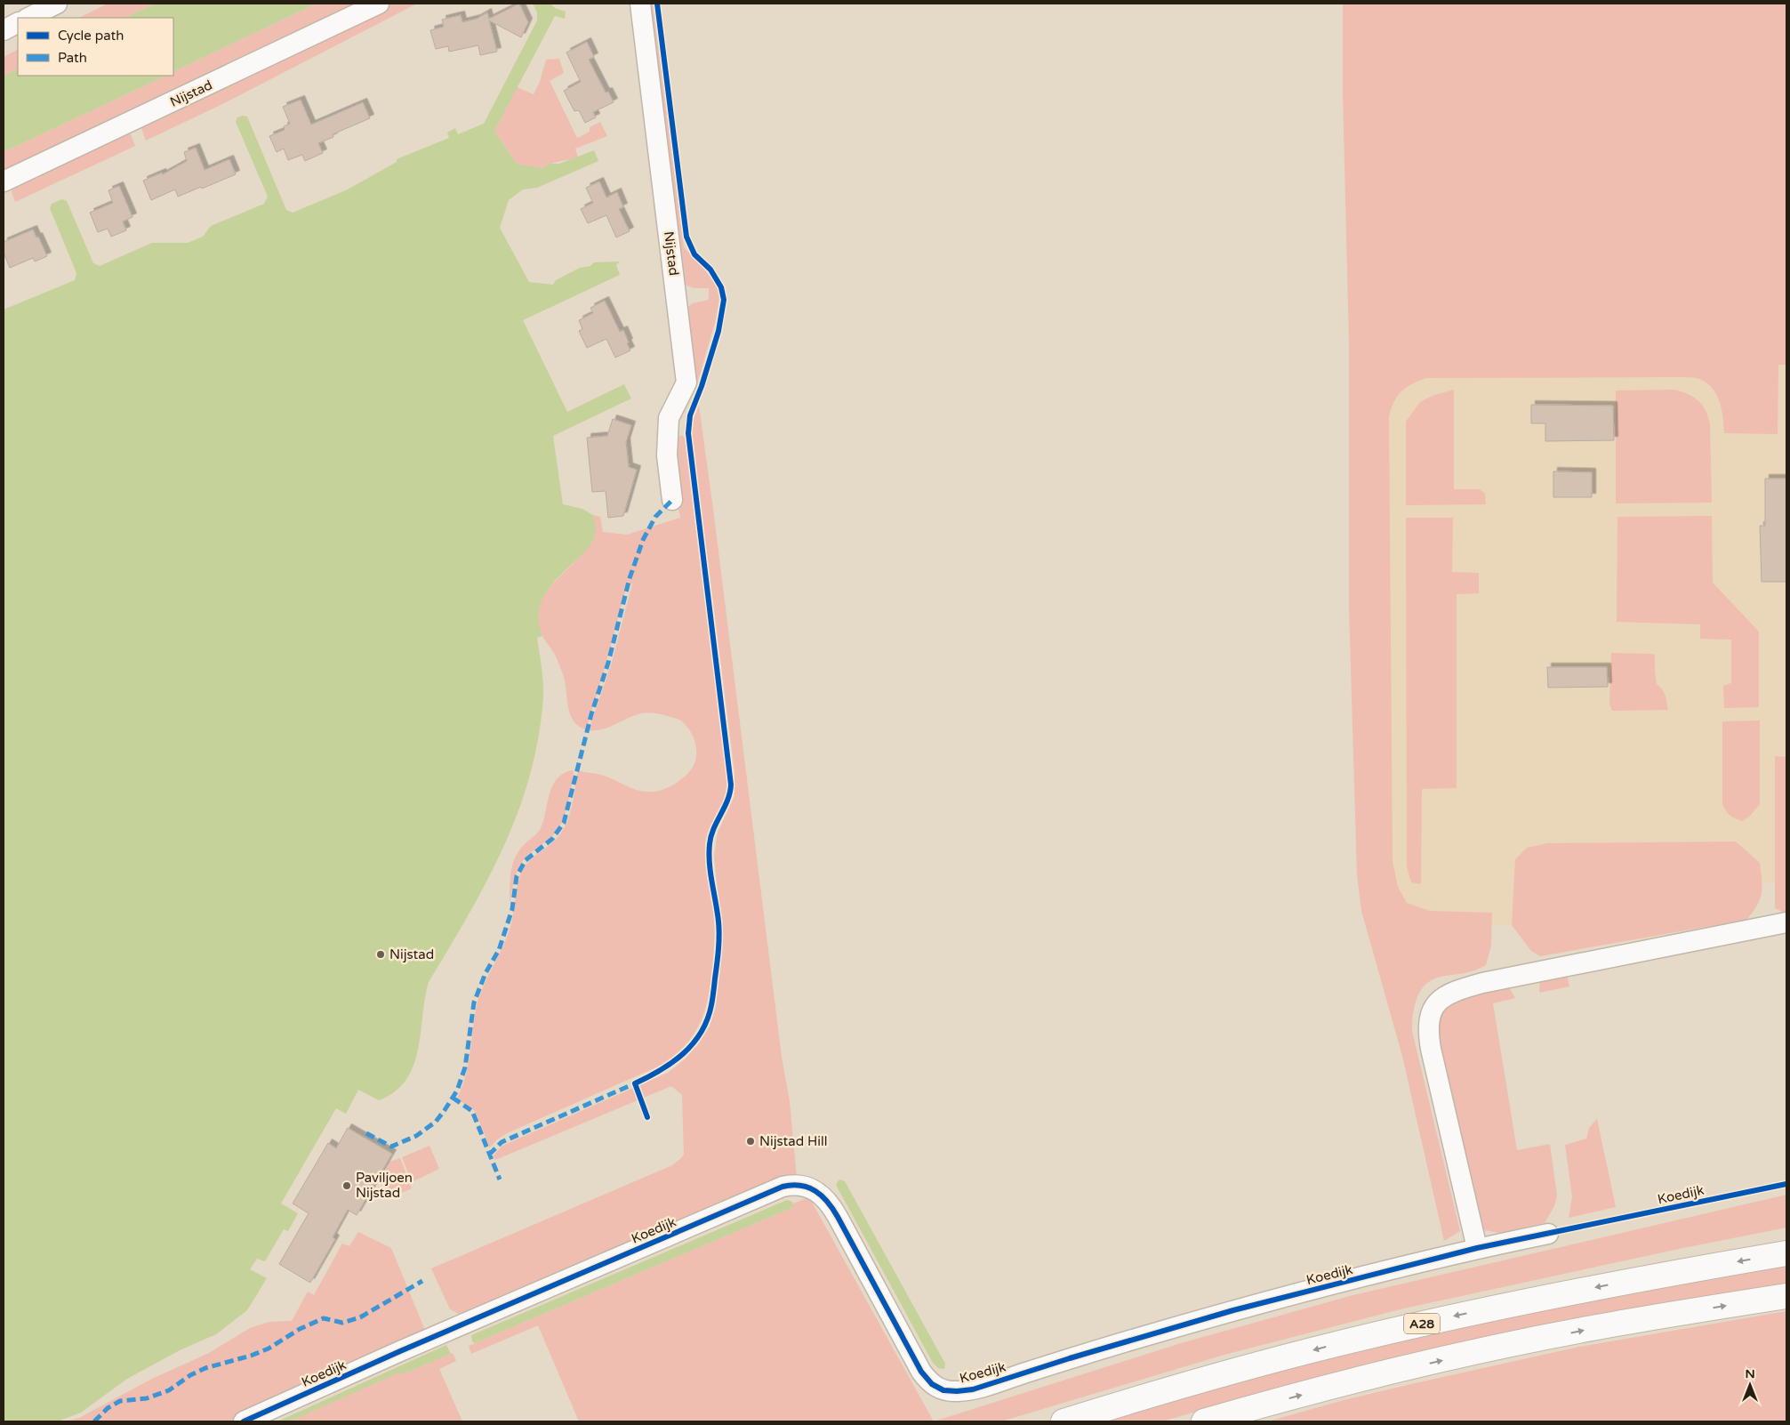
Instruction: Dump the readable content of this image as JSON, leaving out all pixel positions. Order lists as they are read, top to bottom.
{
  "streets": {
    "highway": ["A28"],
    "street": ["Nijstad", "Koedijk"]
  },
  "places": ["Nijstad", "Nijstad Hill", "Paviljoen Nijstad"],
  "legend": ["Cycle path", "Path"],
  "north": "top"
}
